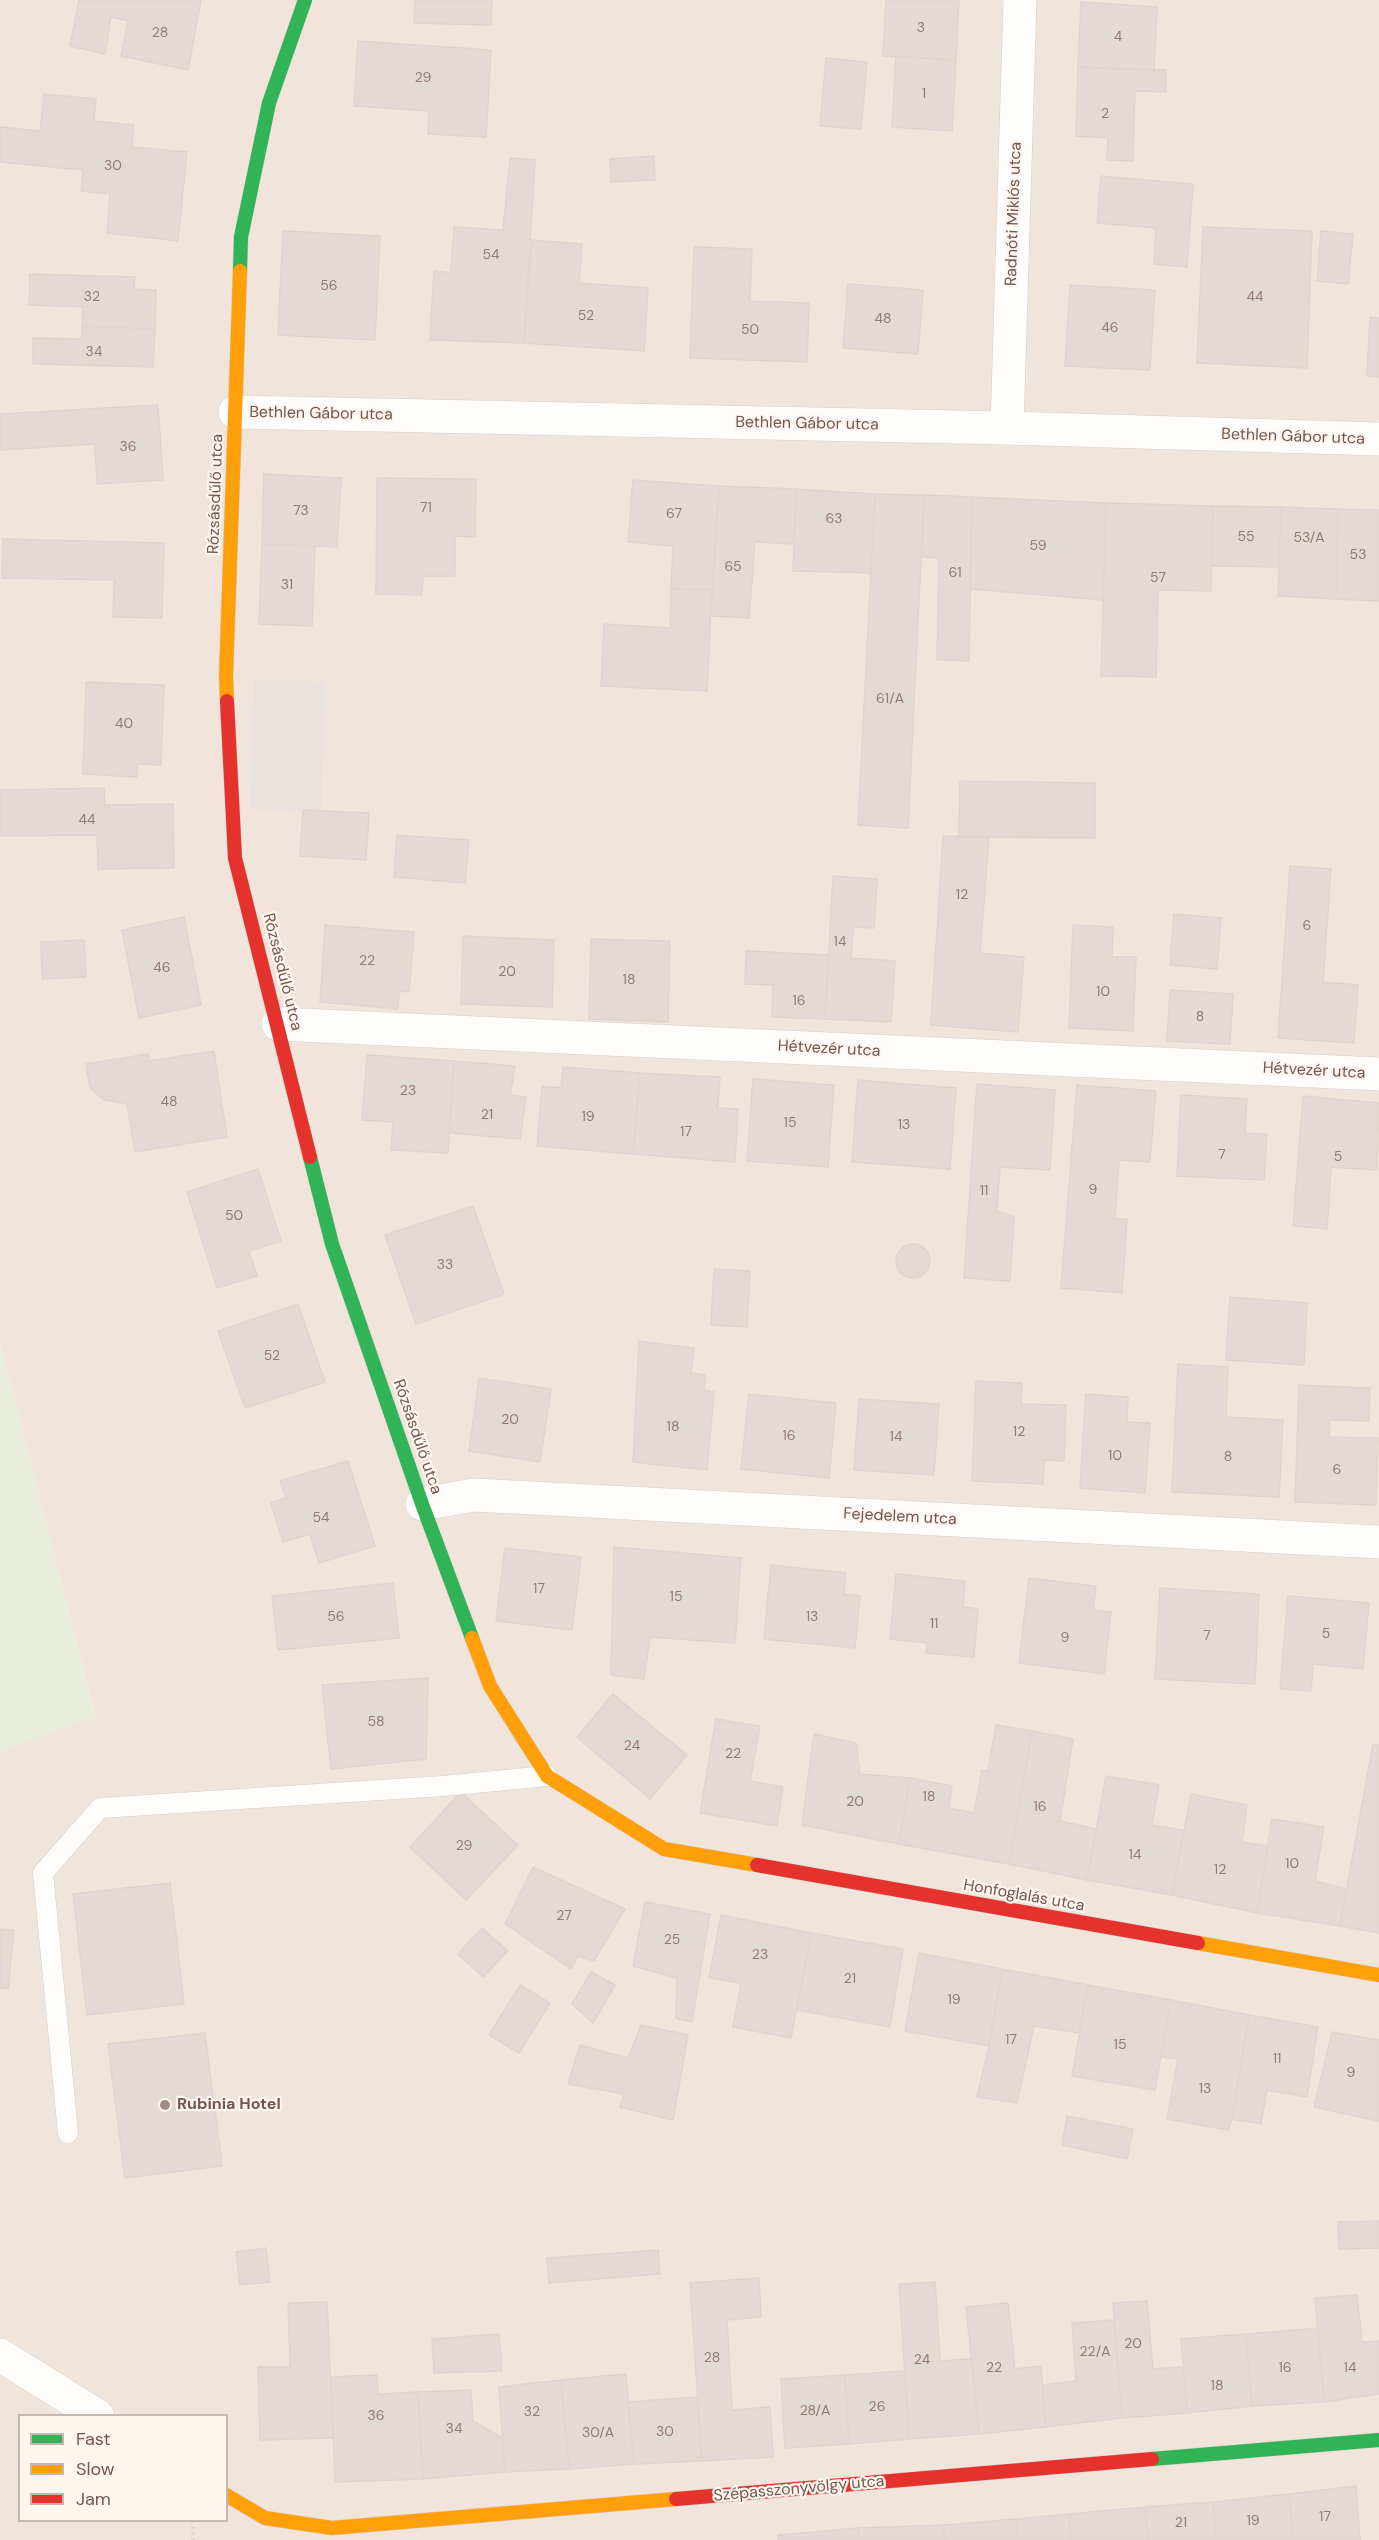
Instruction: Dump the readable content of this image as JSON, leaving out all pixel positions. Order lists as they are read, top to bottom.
{
  "streets": {
    "street": [
      "Radnóti Miklós utca",
      "Bethlen Gábor utca",
      "Rózsásdűlő utca",
      "Hétvezér utca",
      "Fejedelem utca",
      "Honfoglalás utca",
      "Szépasszonyvölgy utca"
    ]
  },
  "crossings": [
    ["Radnóti Miklós utca", "Bethlen Gábor utca"],
    ["Bethlen Gábor utca", "Rózsásdűlő utca"],
    ["Rózsásdűlő utca", "Hétvezér utca"],
    ["Rózsásdűlő utca", "Fejedelem utca"],
    ["Rózsásdűlő utca", "Honfoglalás utca"]
  ],
  "places": ["Rubinia Hotel"],
  "house_numbers": [
    "3",
    "28",
    "4",
    "29",
    "1",
    "2",
    "30",
    "54",
    "56",
    "32",
    "44",
    "52",
    "48",
    "46",
    "50",
    "34",
    "36",
    "71",
    "73",
    "67",
    "63",
    "55",
    "53/A",
    "59",
    "53",
    "65",
    "61",
    "57",
    "31",
    "61/A",
    "40",
    "44",
    "12",
    "6",
    "14",
    "22",
    "46",
    "20",
    "18",
    "10",
    "16",
    "8",
    "23",
    "48",
    "21",
    "19",
    "15",
    "13",
    "17",
    "7",
    "5",
    "9",
    "11",
    "50",
    "33",
    "52",
    "20",
    "18",
    "12",
    "16",
    "14",
    "10",
    "8",
    "6",
    "54",
    "17",
    "15",
    "56",
    "13",
    "11",
    "5",
    "7",
    "9",
    "58",
    "24",
    "22",
    "18",
    "20",
    "16",
    "29",
    "14",
    "10",
    "12",
    "27",
    "25",
    "23",
    "21",
    "19",
    "17",
    "15",
    "11",
    "9",
    "13",
    "20",
    "22/A",
    "28",
    "24",
    "22",
    "16",
    "14",
    "18",
    "26",
    "28/A",
    "32",
    "36",
    "34",
    "30",
    "30/A",
    "17",
    "19",
    "21"
  ],
  "legend": ["Fast", "Slow", "Jam"]
}
